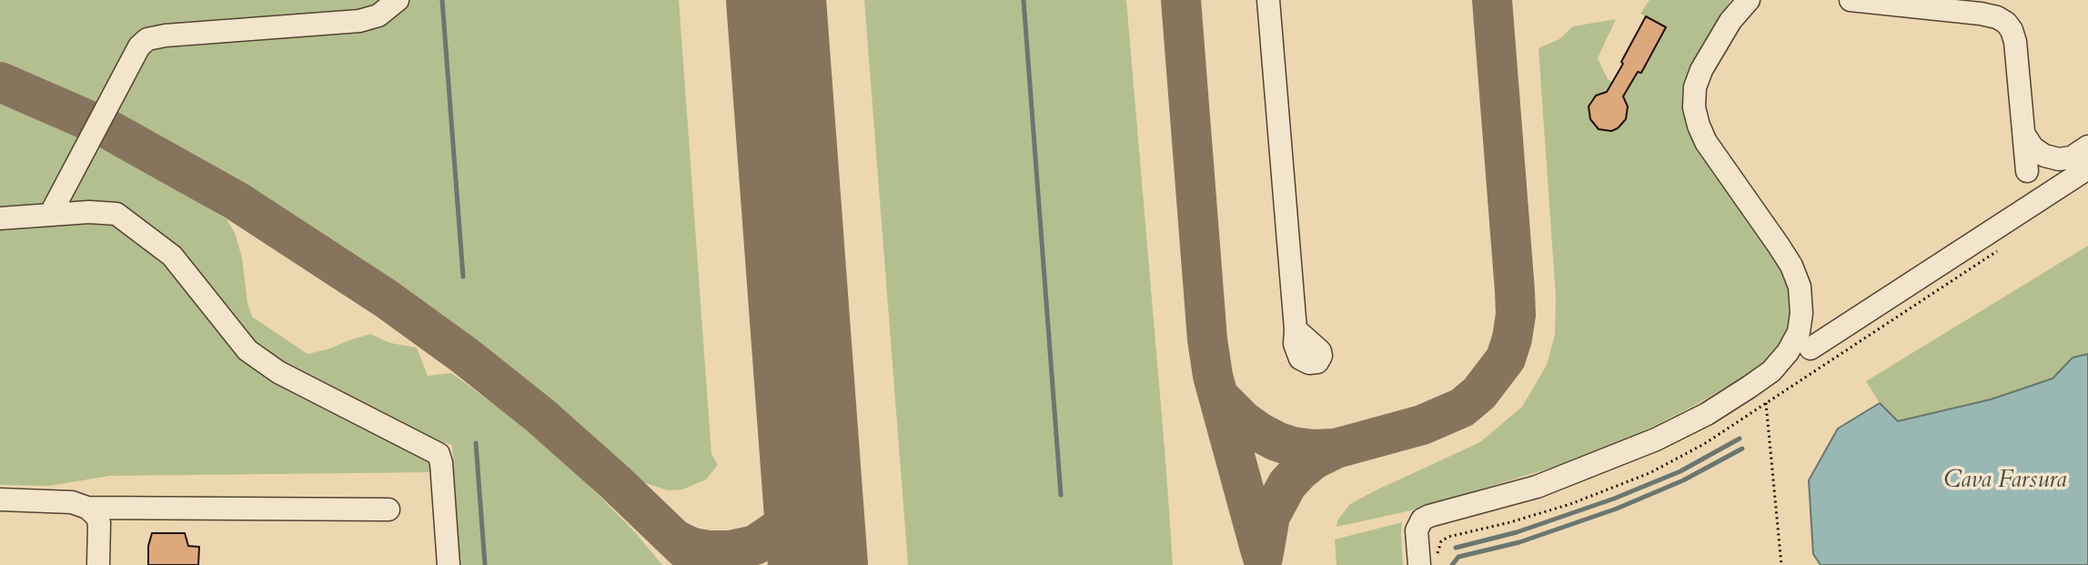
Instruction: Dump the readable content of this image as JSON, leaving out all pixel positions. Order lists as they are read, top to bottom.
{
  "water": ["Cava Farsura"]
}
